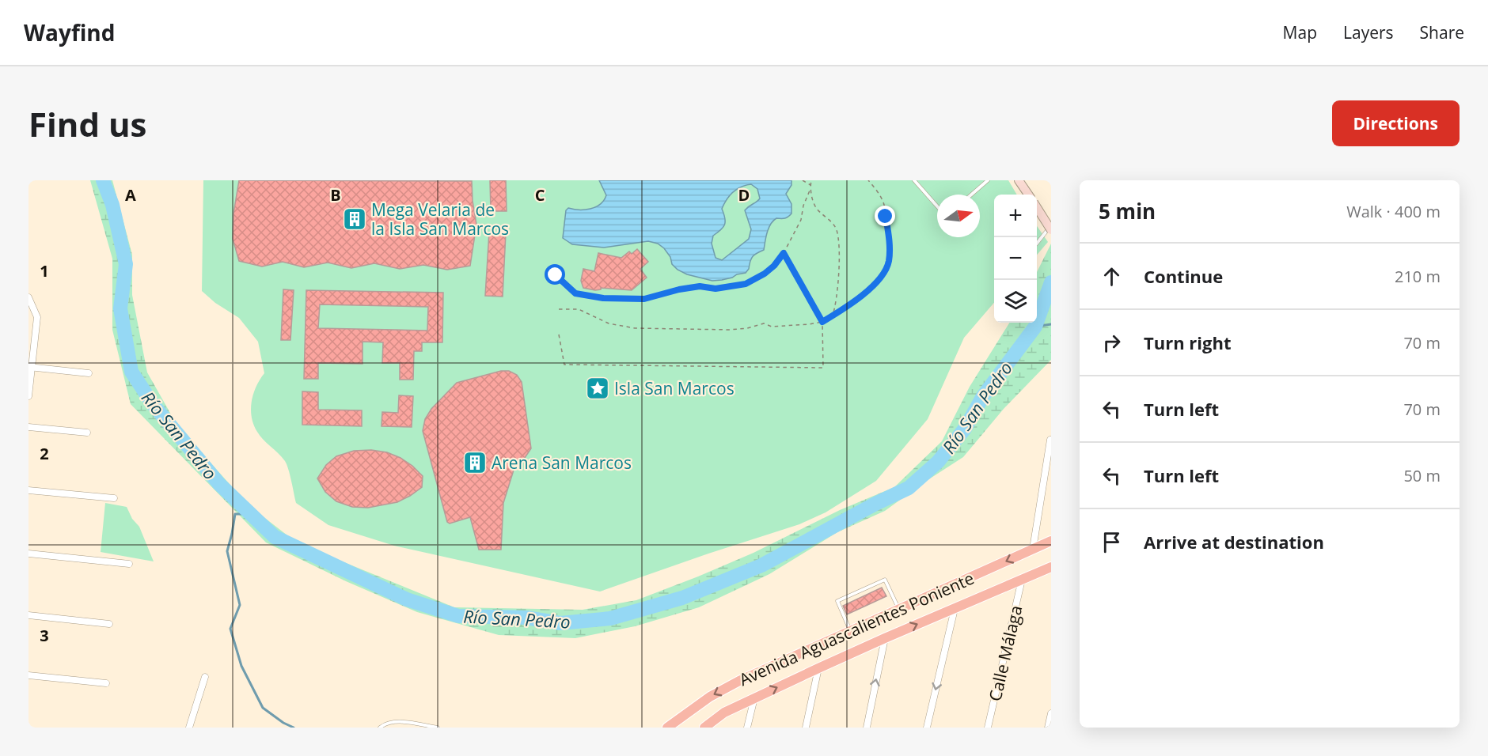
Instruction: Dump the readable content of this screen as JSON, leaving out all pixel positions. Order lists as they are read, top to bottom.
{
  "streets": {
    "main road": ["Avenida Aguascalientes Poniente"],
    "street": ["Calle Málaga"]
  },
  "crossings": [
    ["Avenida Aguascalientes Poniente", "Calle Málaga"]
  ],
  "water": ["Río San Pedro"],
  "places": {
    "building": ["Mega Velaria de la Isla San Marcos", "Arena San Marcos"],
    "place": ["Isla San Marcos"]
  },
  "north": "right",
  "page": {
    "header": "Wayfind",
    "nav": ["Map", "Layers", "Share"],
    "buttons": "Directions",
    "title": "Find us",
    "heading": ["5 min", "Walk · 400 m"],
    "map_buttons": ["+", "−"],
    "list": [
      ["Continue", "210 m"],
      ["Turn right", "70 m"],
      ["Turn left", "70 m"],
      ["Turn left", "50 m"],
      "Arrive at destination"
    ]
  },
  "grid": {
    "columns": [
      "A",
      "B",
      "C",
      "D"
    ],
    "rows": ["1", "2", "3"]
  }
}
